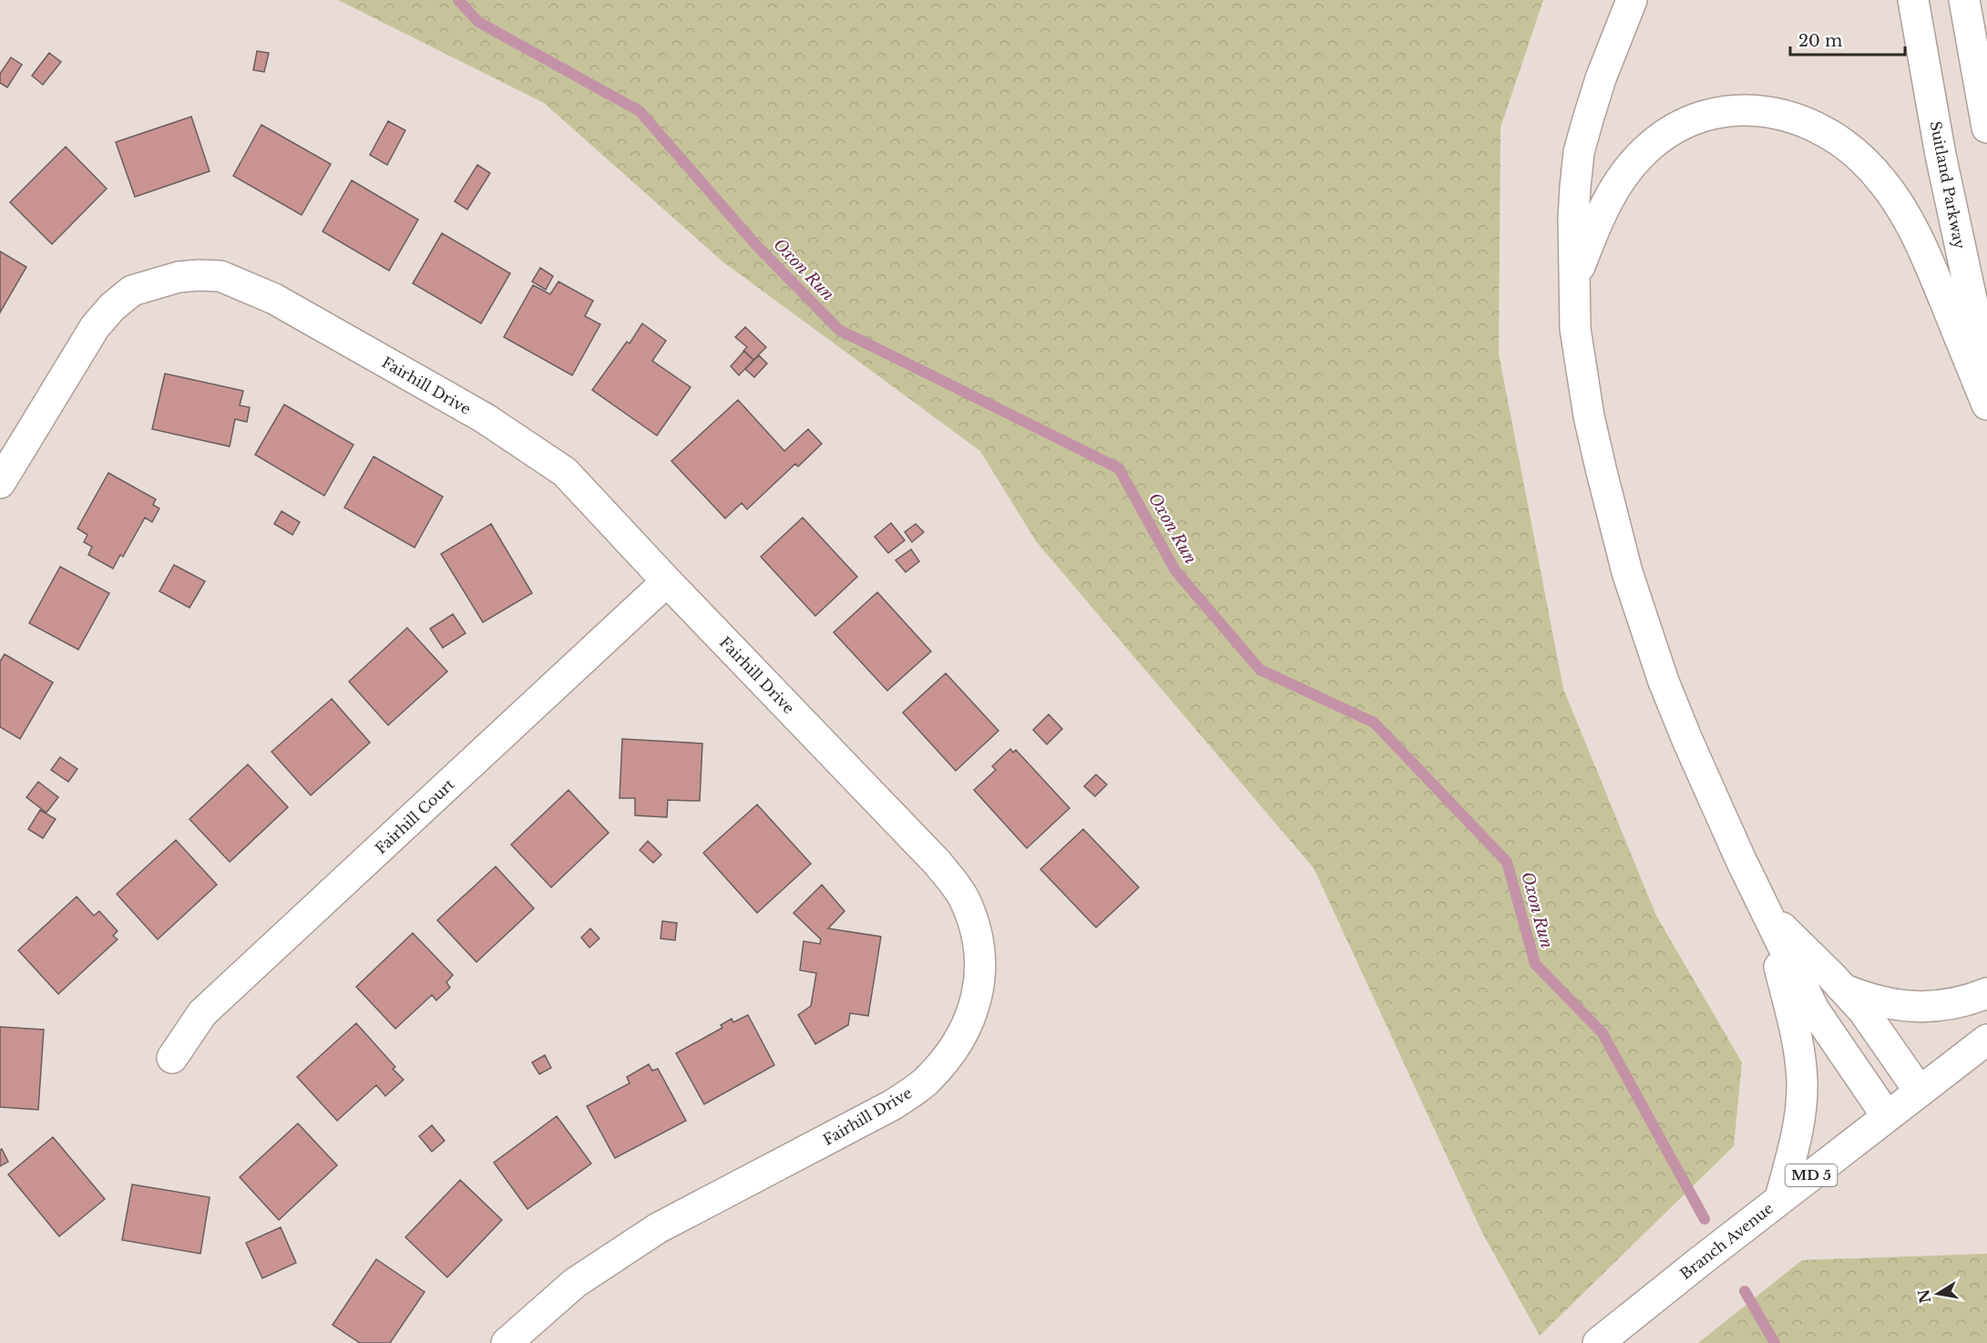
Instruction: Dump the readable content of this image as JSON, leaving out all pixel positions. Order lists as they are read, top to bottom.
{
  "streets": {
    "main road": [
      "Suitland Parkway",
      "Fairhill Drive",
      "Fairhill Court",
      "MD 5",
      "Branch Avenue"
    ]
  },
  "crossings": [
    ["Fairhill Drive", "Fairhill Court"]
  ],
  "water": ["Oxon Run"],
  "scale_bar": "20 m",
  "north": "left"
}
